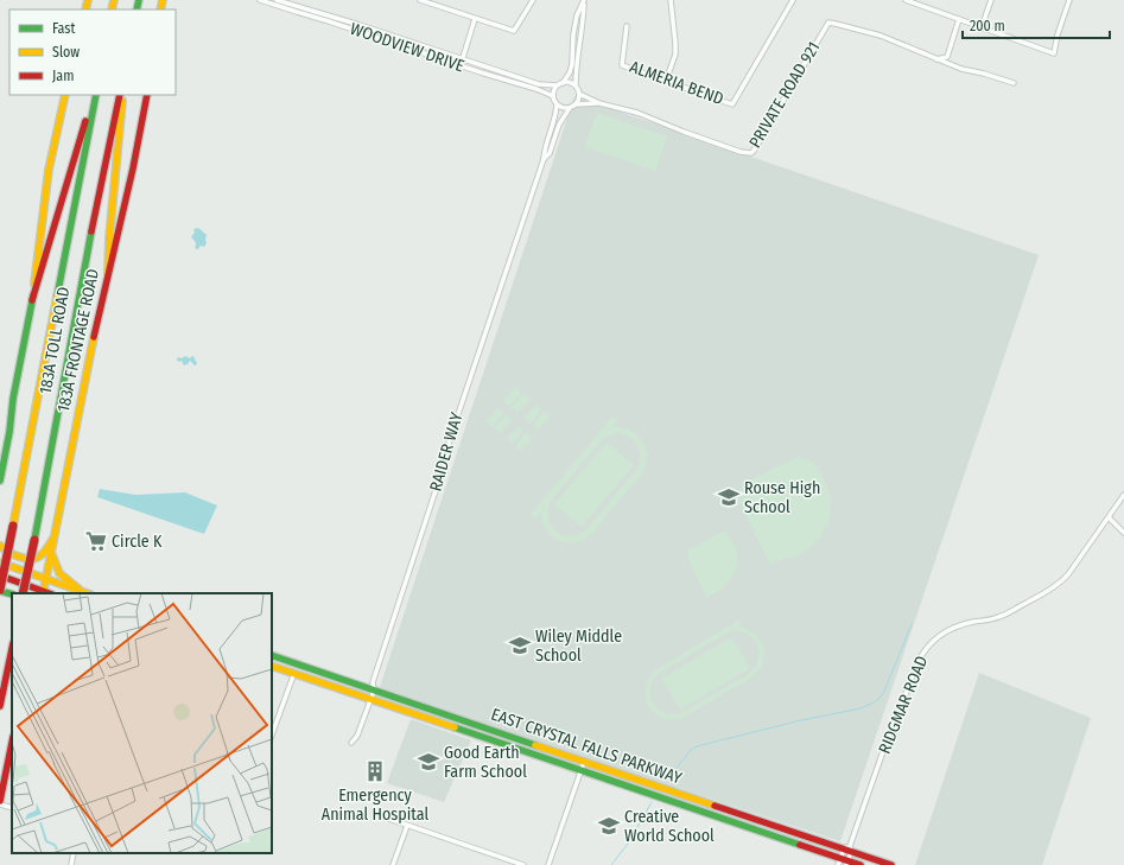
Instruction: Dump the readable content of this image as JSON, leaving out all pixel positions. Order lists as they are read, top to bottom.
{
  "streets": {
    "main road": ["183A TOLL ROAD", "183A FRONTAGE ROAD", "EAST CRYSTAL FALLS PARKWAY"],
    "street": [
      "WOODVIEW DRIVE",
      "ALMERIA BEND",
      "PRIVATE ROAD 921",
      "RAIDER WAY",
      "RIDGMAR ROAD"
    ]
  },
  "crossings": [
    ["WOODVIEW DRIVE", "PRIVATE ROAD 921"],
    ["WOODVIEW DRIVE", "RAIDER WAY"],
    ["PRIVATE ROAD 921", "RAIDER WAY"],
    ["RAIDER WAY", "EAST CRYSTAL FALLS PARKWAY"],
    ["RIDGMAR ROAD", "EAST CRYSTAL FALLS PARKWAY"]
  ],
  "places": {
    "school or university": [
      "Rouse High School",
      "Wiley Middle School",
      "Good Earth Farm School",
      "Creative World School"
    ],
    "supermarket": ["Circle K"],
    "building": ["Emergency Animal Hospital"]
  },
  "legend": ["Fast", "Slow", "Jam"],
  "scale_bar": "200 m"
}
